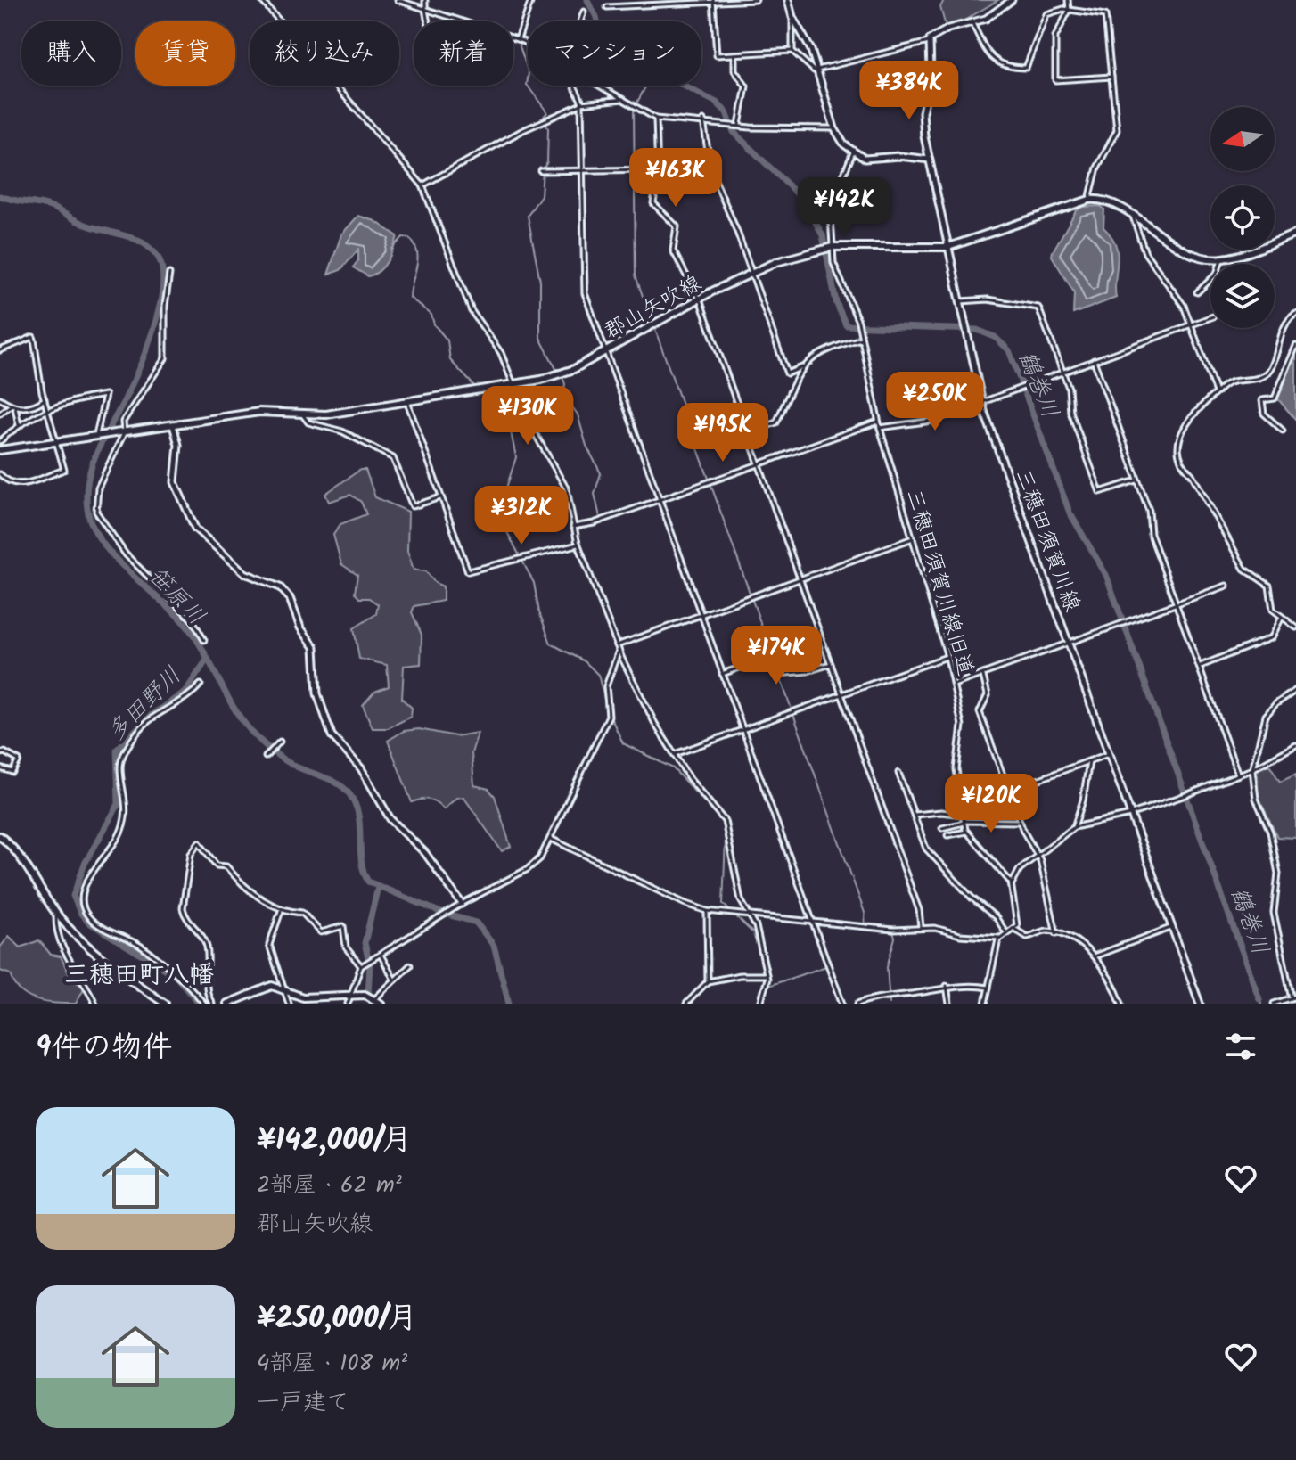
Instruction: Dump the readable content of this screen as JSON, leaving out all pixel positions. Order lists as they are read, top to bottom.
{
  "streets": {
    "main road": ["郡山矢吹線", "三穂田須賀川線"],
    "street": ["三穂田須賀川線旧道"]
  },
  "crossings": [
    ["郡山矢吹線", "三穂田須賀川線"],
    ["郡山矢吹線", "三穂田須賀川線旧道"]
  ],
  "districts": ["三穂田町八幡"],
  "water": ["鶴巻川", "笹原川", "多田野川"],
  "north": "left",
  "page": {
    "chip": [
      "購入",
      "賃貸",
      "絞り込み",
      "新着",
      "マンション"
    ],
    "price": [
      "¥384K",
      "¥163K",
      "¥142K",
      "¥250K",
      "¥130K",
      "¥195K",
      "¥312K",
      "¥174K",
      "¥120K"
    ],
    "heading": "9件の物件",
    "list": [
      {
        "name": "¥142,000/月",
        "note": "2部屋 · 62 m² · 郡山矢吹線"
      },
      {
        "name": "¥250,000/月",
        "note": "4部屋 · 108 m² · 一戸建て"
      }
    ]
  }
}
